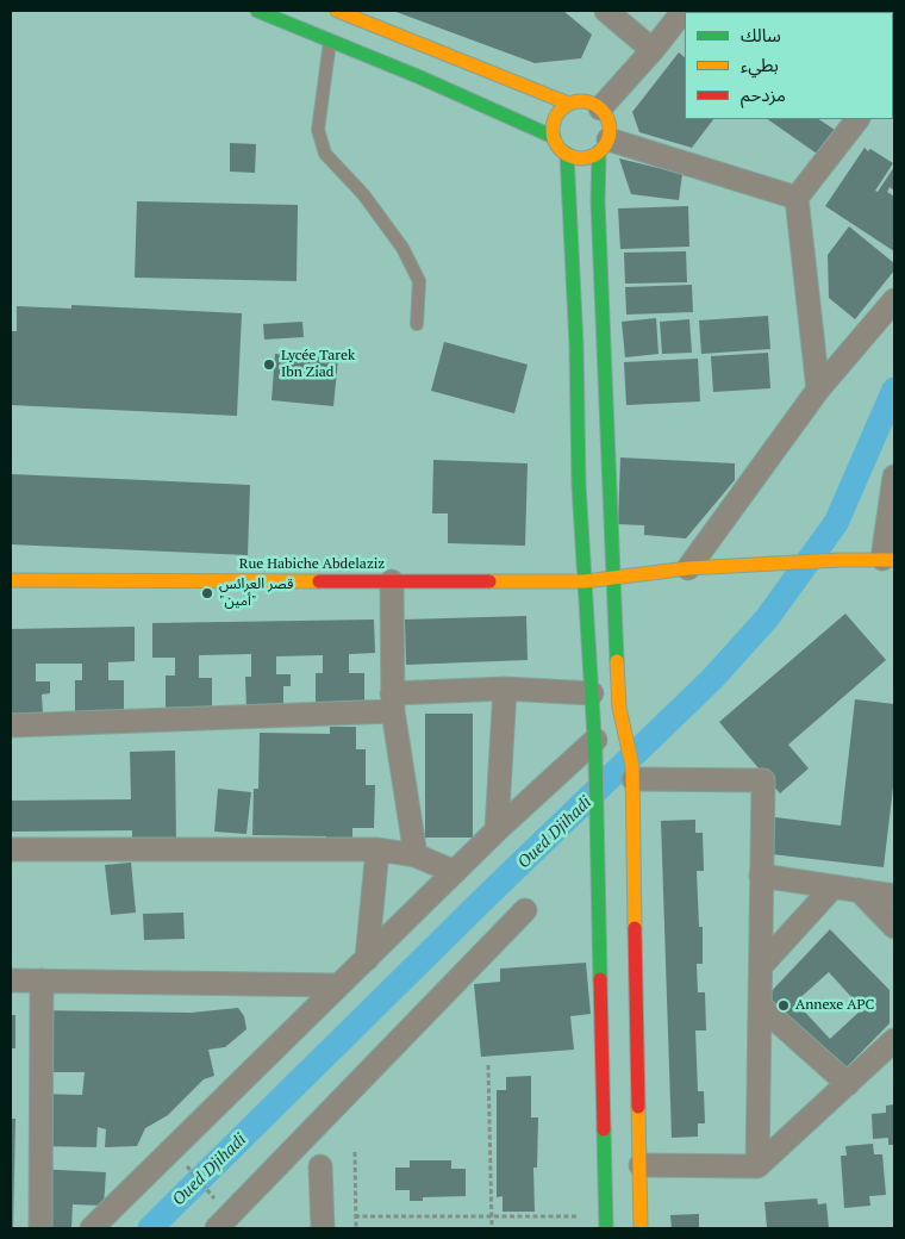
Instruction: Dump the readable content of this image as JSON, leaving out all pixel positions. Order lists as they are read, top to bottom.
{
  "streets": {
    "main road": ["Rue Habiche Abdelaziz"]
  },
  "water": ["Oued Djihadi"],
  "places": ["Lycée Tarek Ibn Ziad", "قصر العرائس \"أمين\"", "Annexe APC"],
  "legend": ["سالك", "بطيء", "مزدحم"]
}
